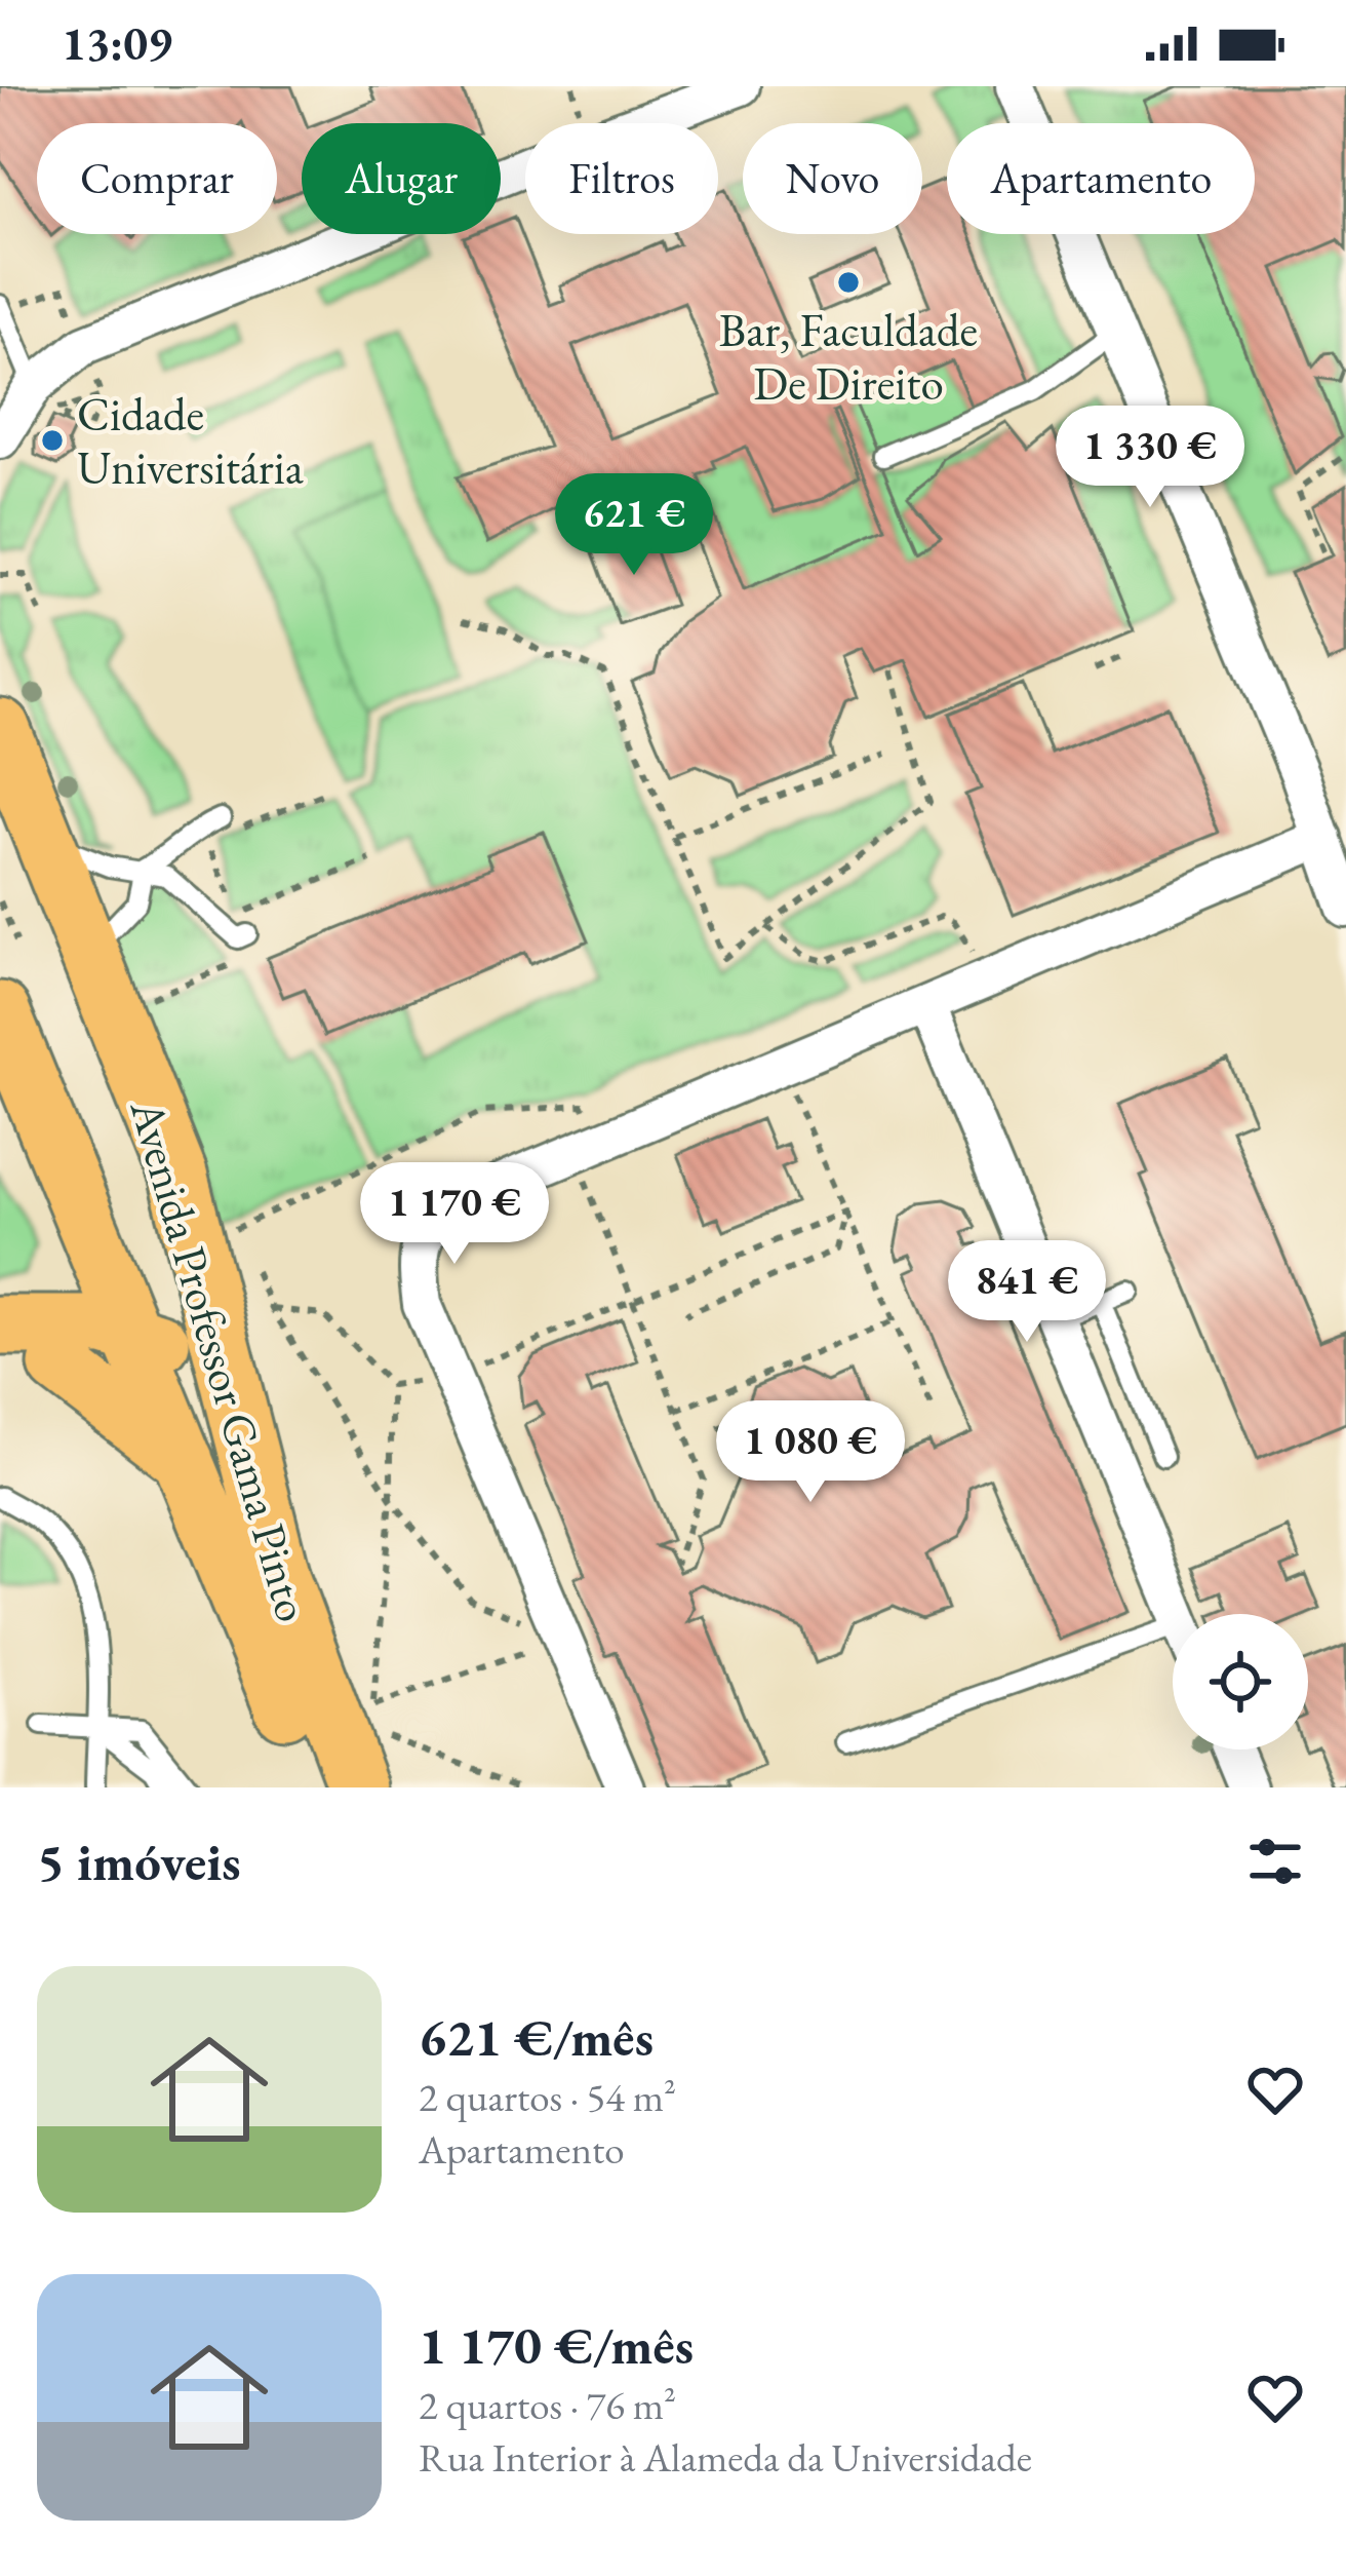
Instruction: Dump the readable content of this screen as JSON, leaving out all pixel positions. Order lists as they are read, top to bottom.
{
  "streets": {
    "main road": ["Avenida Professor Gama Pinto"]
  },
  "places": ["Bar, Faculdade De Direito", "Cidade Universitária"],
  "page": {
    "status": "13:09",
    "chip": [
      "Comprar",
      "Alugar",
      "Filtros",
      "Novo",
      "Apartamento"
    ],
    "price": [
      "1 330 €",
      "621 €",
      "1 170 €",
      "841 €",
      "1 080 €"
    ],
    "heading": "5 imóveis",
    "list": [
      {
        "name": "621 €/mês",
        "note": "2 quartos · 54 m² · Apartamento"
      },
      {
        "name": "1 170 €/mês",
        "note": "2 quartos · 76 m² · Rua Interior à Alameda da Universidade"
      }
    ]
  }
}
